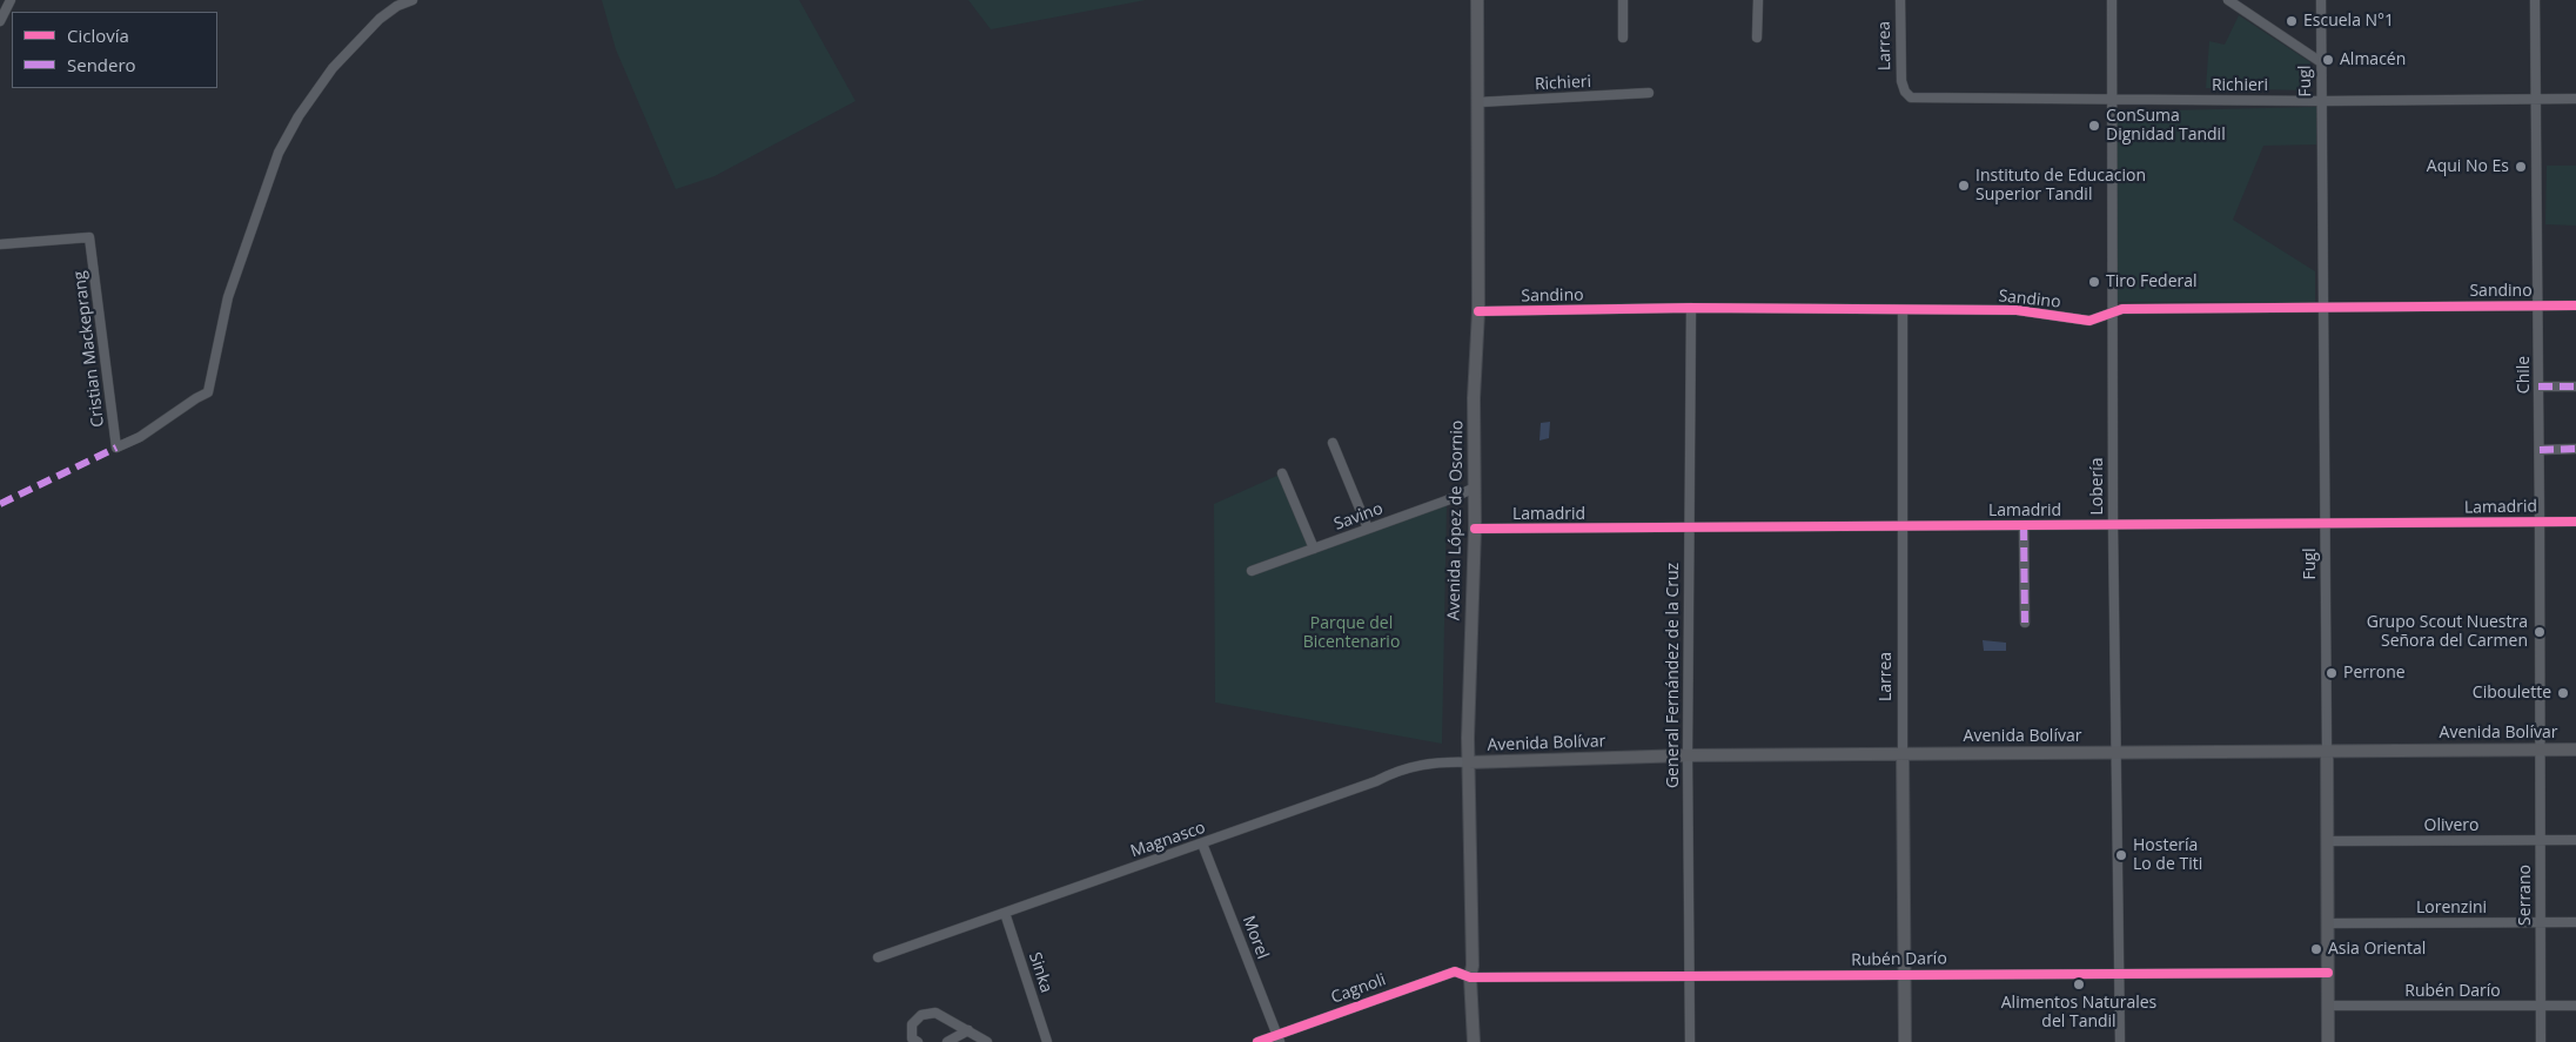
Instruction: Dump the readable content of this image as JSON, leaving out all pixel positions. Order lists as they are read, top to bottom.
{
  "streets": {
    "main road": [
      "Larrea",
      "Fugl",
      "Avenida López de Osornio",
      "Avenida Bolívar"
    ],
    "street": [
      "Richieri",
      "Sandino",
      "Cristian Mackeprang",
      "Chile",
      "Lobería",
      "Lamadrid",
      "Savino",
      "General Fernández de la Cruz",
      "Olivero",
      "Magnasco",
      "Serrano",
      "Lorenzini",
      "Morel",
      "Rubén Darío",
      "Sinka",
      "Cagnoli"
    ]
  },
  "crossings": [
    ["Larrea", "Richieri"],
    ["Larrea", "Sandino"],
    ["Larrea", "Lamadrid"],
    ["Larrea", "Avenida Bolívar"],
    ["Larrea", "Rubén Darío"],
    ["Fugl", "Richieri"],
    ["Fugl", "Sandino"],
    ["Fugl", "Lamadrid"],
    ["Fugl", "Avenida Bolívar"],
    ["Fugl", "Olivero"],
    ["Fugl", "Lorenzini"],
    ["Fugl", "Rubén Darío"],
    ["Richieri", "Chile"],
    ["Richieri", "Lobería"],
    ["Richieri", "Avenida López de Osornio"],
    ["Sandino", "Chile"],
    ["Sandino", "Lobería"],
    ["Sandino", "Avenida López de Osornio"],
    ["Sandino", "General Fernández de la Cruz"],
    ["Chile", "Lamadrid"],
    ["Chile", "Avenida Bolívar"],
    ["Chile", "Serrano"],
    ["Lobería", "Lamadrid"],
    ["Lobería", "Avenida Bolívar"],
    ["Lobería", "Rubén Darío"],
    ["Lamadrid", "Avenida López de Osornio"],
    ["Lamadrid", "General Fernández de la Cruz"],
    ["Savino", "Avenida López de Osornio"],
    ["Avenida López de Osornio", "Avenida Bolívar"],
    ["Avenida López de Osornio", "Magnasco"],
    ["Avenida López de Osornio", "Rubén Darío"],
    ["Avenida López de Osornio", "Cagnoli"],
    ["General Fernández de la Cruz", "Avenida Bolívar"],
    ["General Fernández de la Cruz", "Rubén Darío"],
    ["Avenida Bolívar", "Magnasco"],
    ["Avenida Bolívar", "Serrano"],
    ["Olivero", "Serrano"],
    ["Magnasco", "Morel"],
    ["Magnasco", "Sinka"],
    ["Serrano", "Lorenzini"],
    ["Serrano", "Rubén Darío"],
    ["Morel", "Cagnoli"],
    ["Rubén Darío", "Cagnoli"]
  ],
  "parks": ["Parque del Bicentenario"],
  "places": [
    "Escuela N°1",
    "Almacén",
    "ConSuma Dignidad Tandil",
    "Aqui No Es",
    "Instituto de Educacion Superior Tandil",
    "Tiro Federal",
    "Grupo Scout Nuestra Señora del Carmen",
    "Perrone",
    "Ciboulette",
    "Hostería Lo de Titi",
    "Asia Oriental",
    "Alimentos Naturales del Tandil"
  ],
  "legend": ["Ciclovía", "Sendero"]
}
